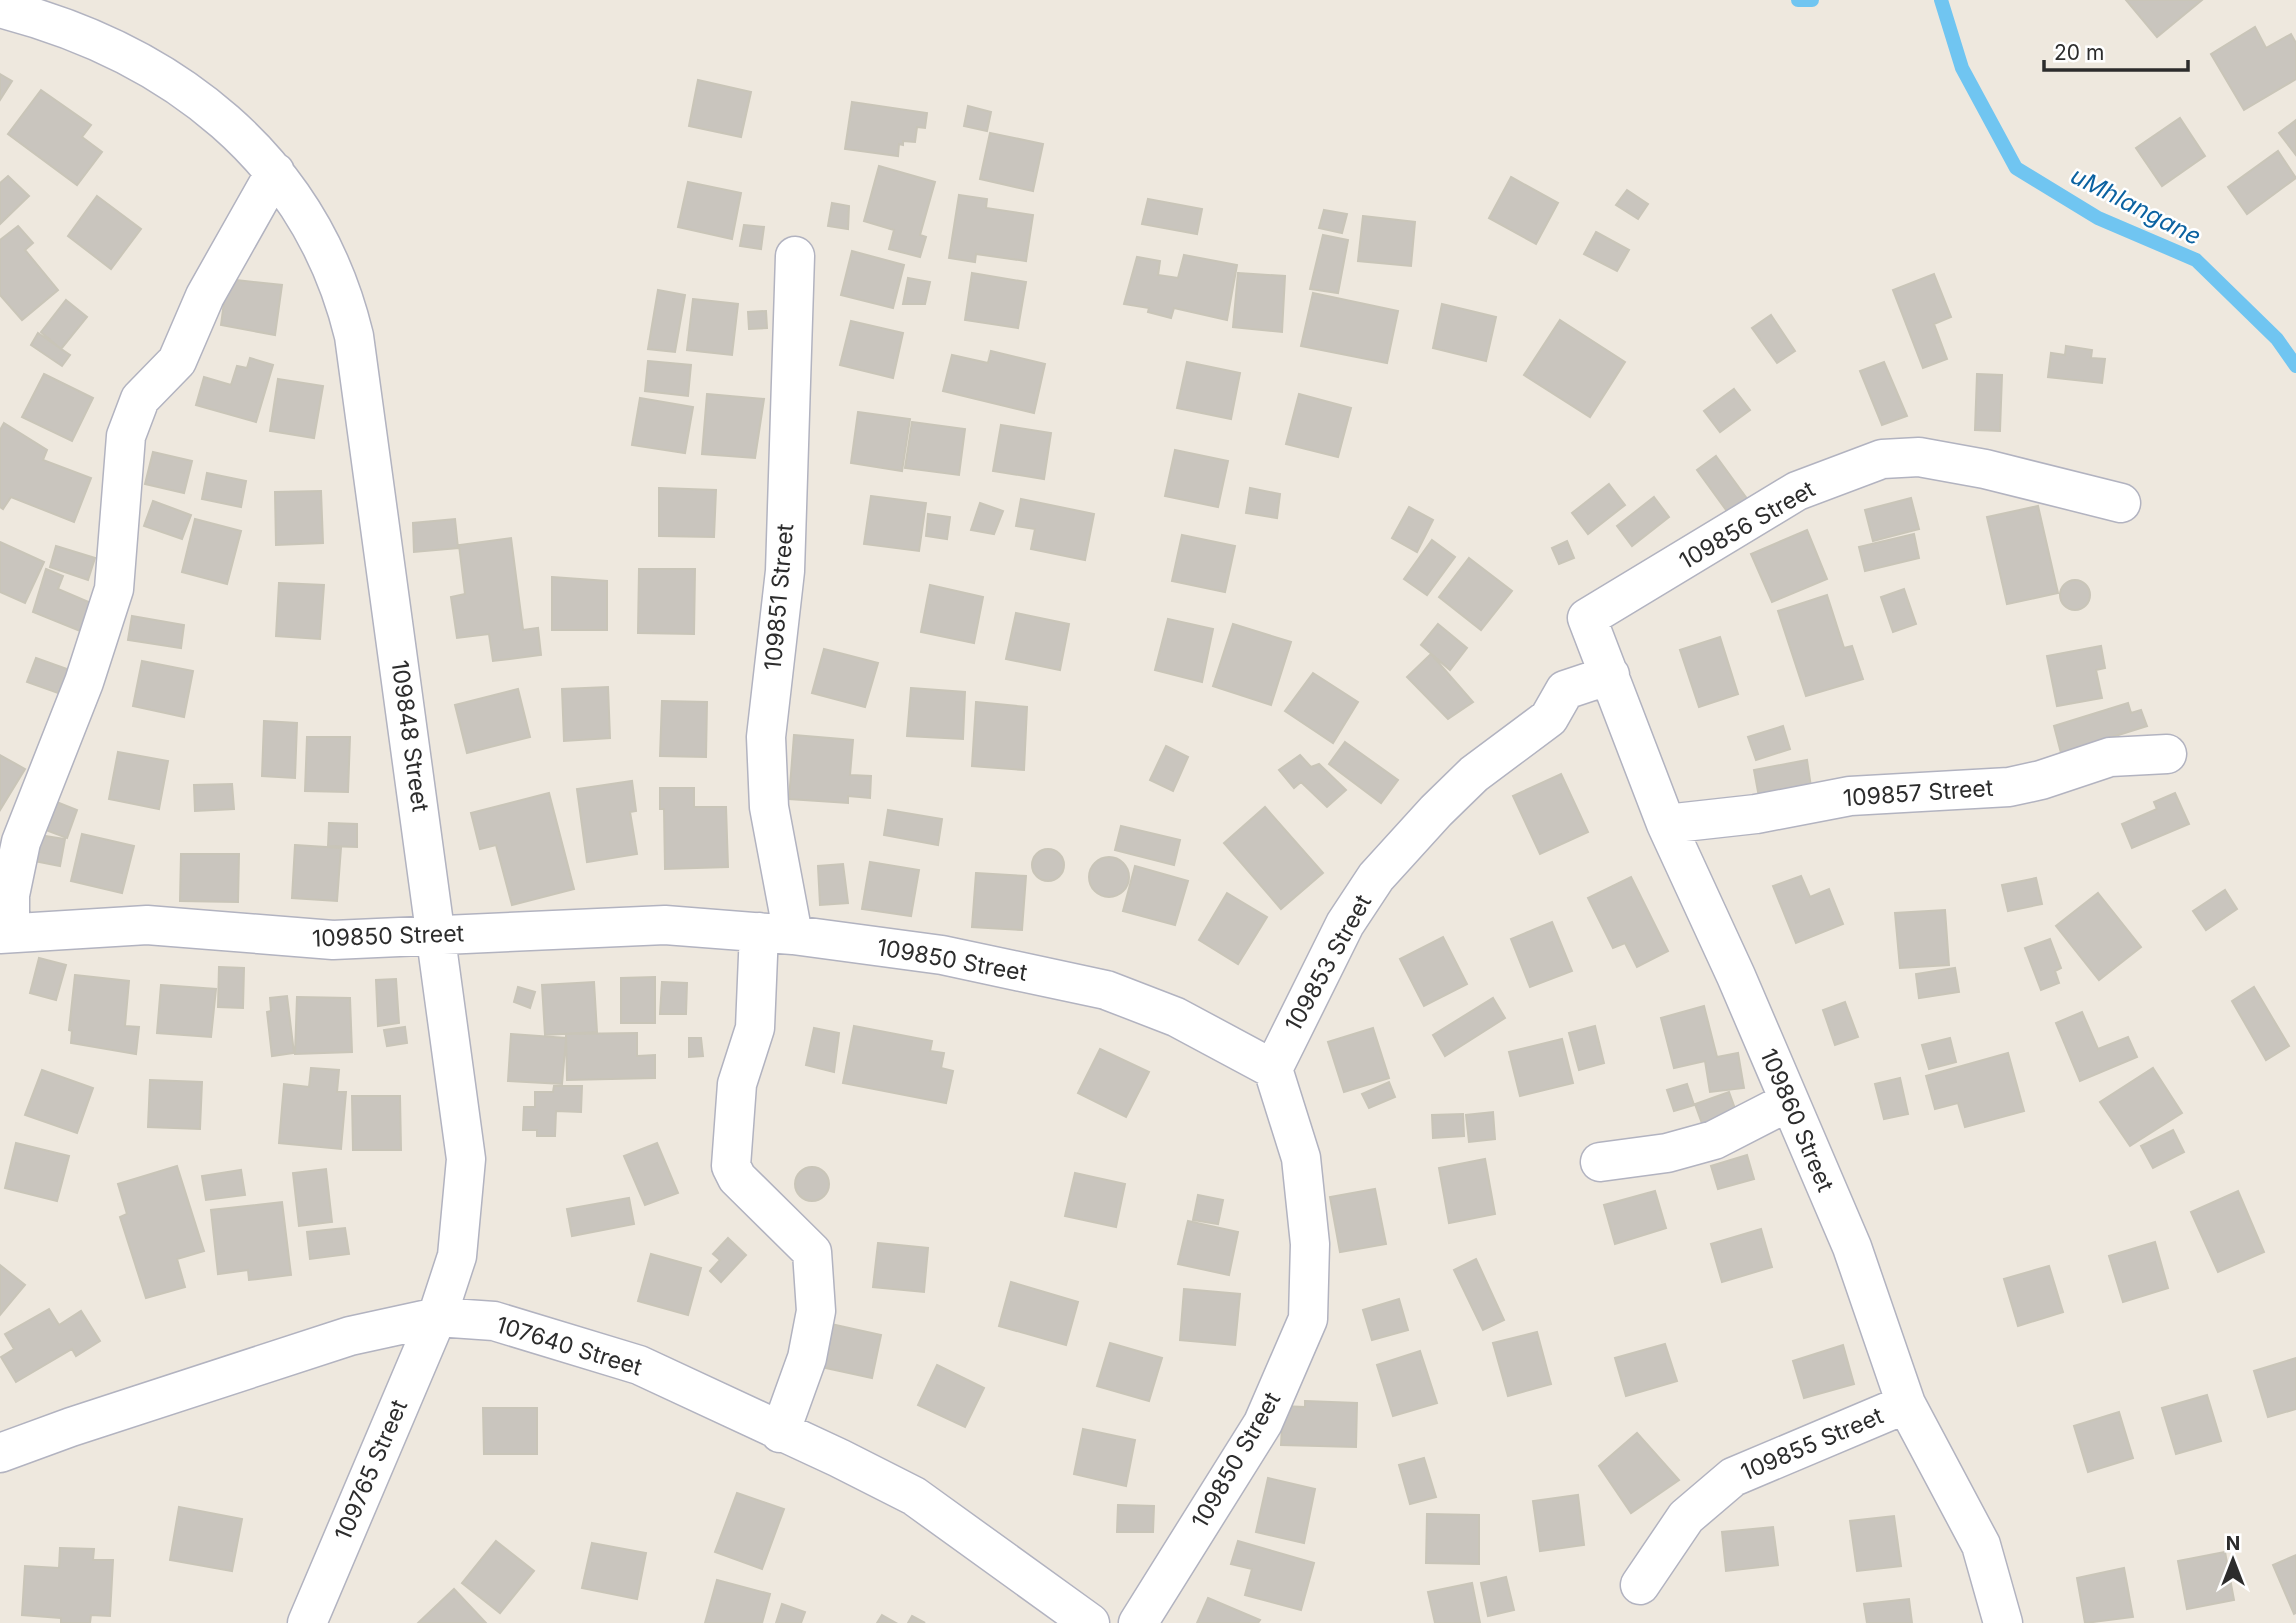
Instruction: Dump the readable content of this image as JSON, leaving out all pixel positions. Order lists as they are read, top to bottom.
{
  "streets": {
    "street": [
      "109856 Street",
      "109851 Street",
      "109848 Street",
      "109857 Street",
      "109850 Street",
      "109853 Street",
      "109860 Street",
      "107640 Street",
      "109855 Street",
      "109765 Street"
    ]
  },
  "crossings": [
    ["109856 Street", "109860 Street"],
    ["109851 Street", "109850 Street"],
    ["109851 Street", "107640 Street"],
    ["109848 Street", "109850 Street"],
    ["109848 Street", "107640 Street"],
    ["109848 Street", "109765 Street"],
    ["109857 Street", "109860 Street"],
    ["109850 Street", "109853 Street"],
    ["109853 Street", "109860 Street"],
    ["109860 Street", "109855 Street"],
    ["107640 Street", "109765 Street"]
  ],
  "water": ["uMhlangane"],
  "scale_bar": "20 m",
  "north": "top"
}
